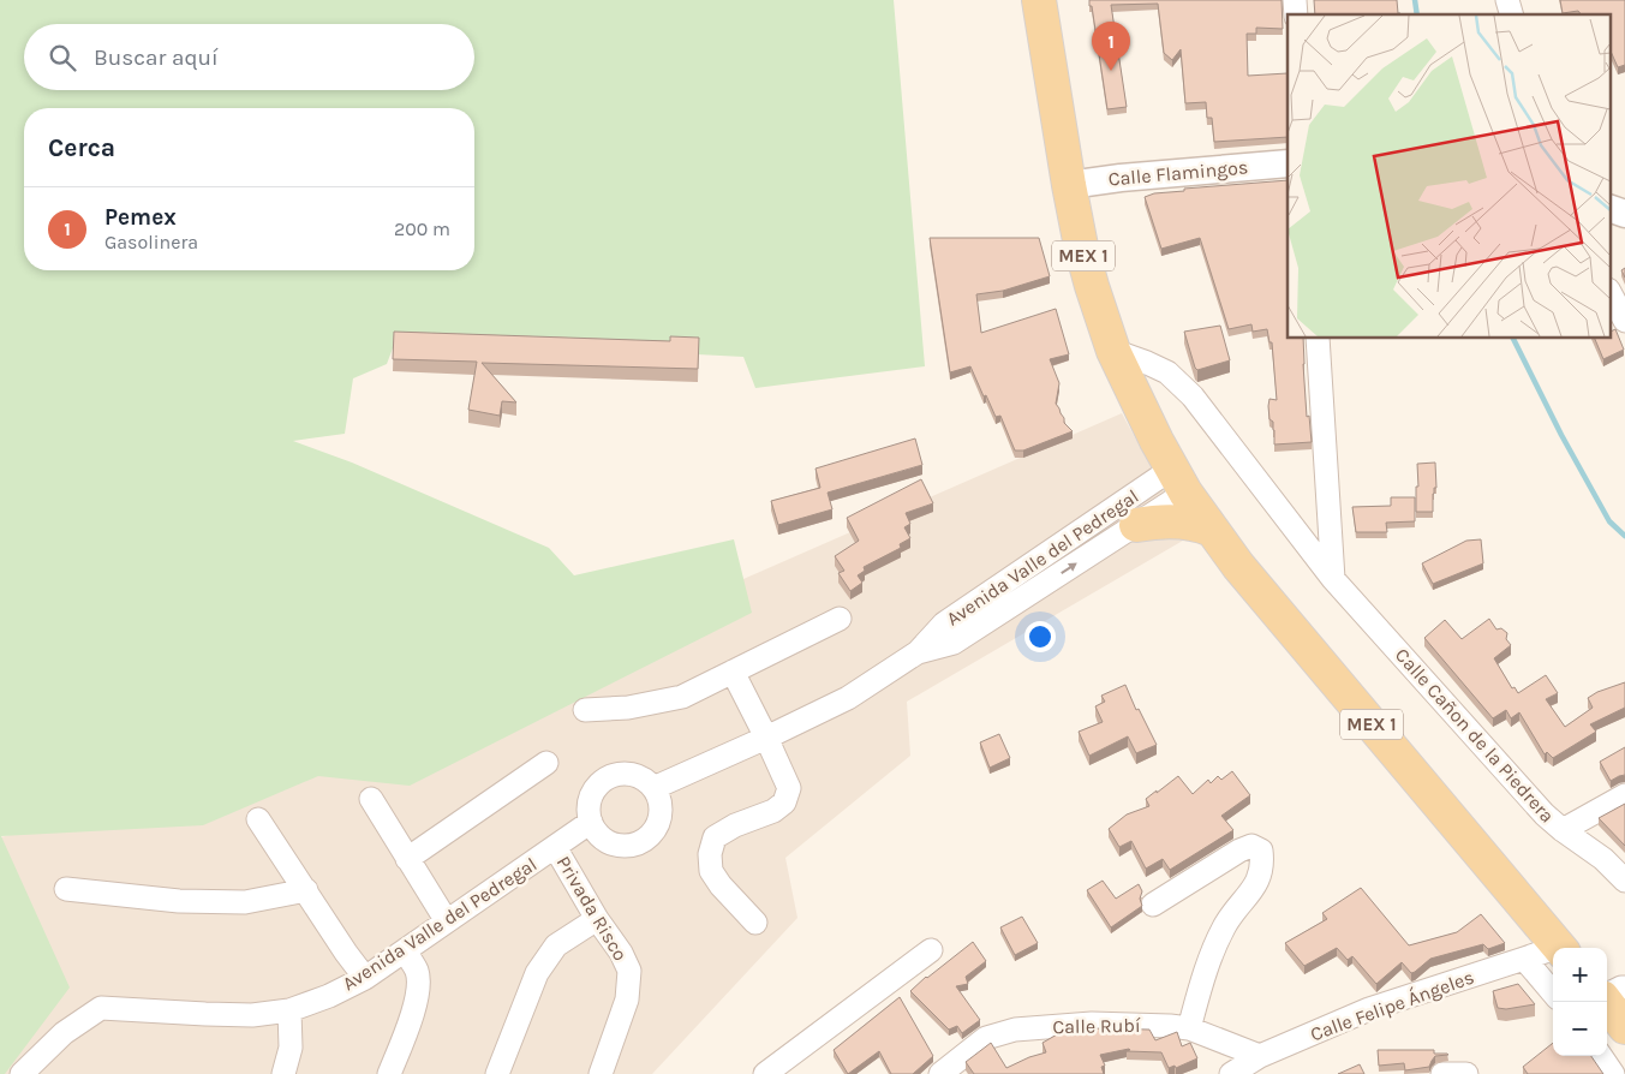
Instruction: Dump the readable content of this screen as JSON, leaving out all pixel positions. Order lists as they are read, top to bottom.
{
  "streets": {
    "main road": ["MEX 1"],
    "street": [
      "Calle Flamingos",
      "Avenida Valle del Pedregal",
      "Calle Cañon de la Piedrera",
      "Privada Risco",
      "Calle Felipe Ángeles",
      "Calle Rubí"
    ]
  },
  "crossings": [
    ["Calle Flamingos", "MEX 1"],
    ["MEX 1", "Avenida Valle del Pedregal"],
    ["MEX 1", "Calle Cañon de la Piedrera"],
    ["Avenida Valle del Pedregal", "Privada Risco"],
    ["Calle Felipe Ángeles", "Calle Rubí"]
  ],
  "page": {
    "pins": "1",
    "search": "Buscar aquí",
    "heading": "Cerca",
    "list": [
      {
        "mark": "1",
        "name": "Pemex",
        "note": "Gasolinera",
        "value": "200 m"
      }
    ],
    "map_buttons": ["+", "−"]
  }
}
